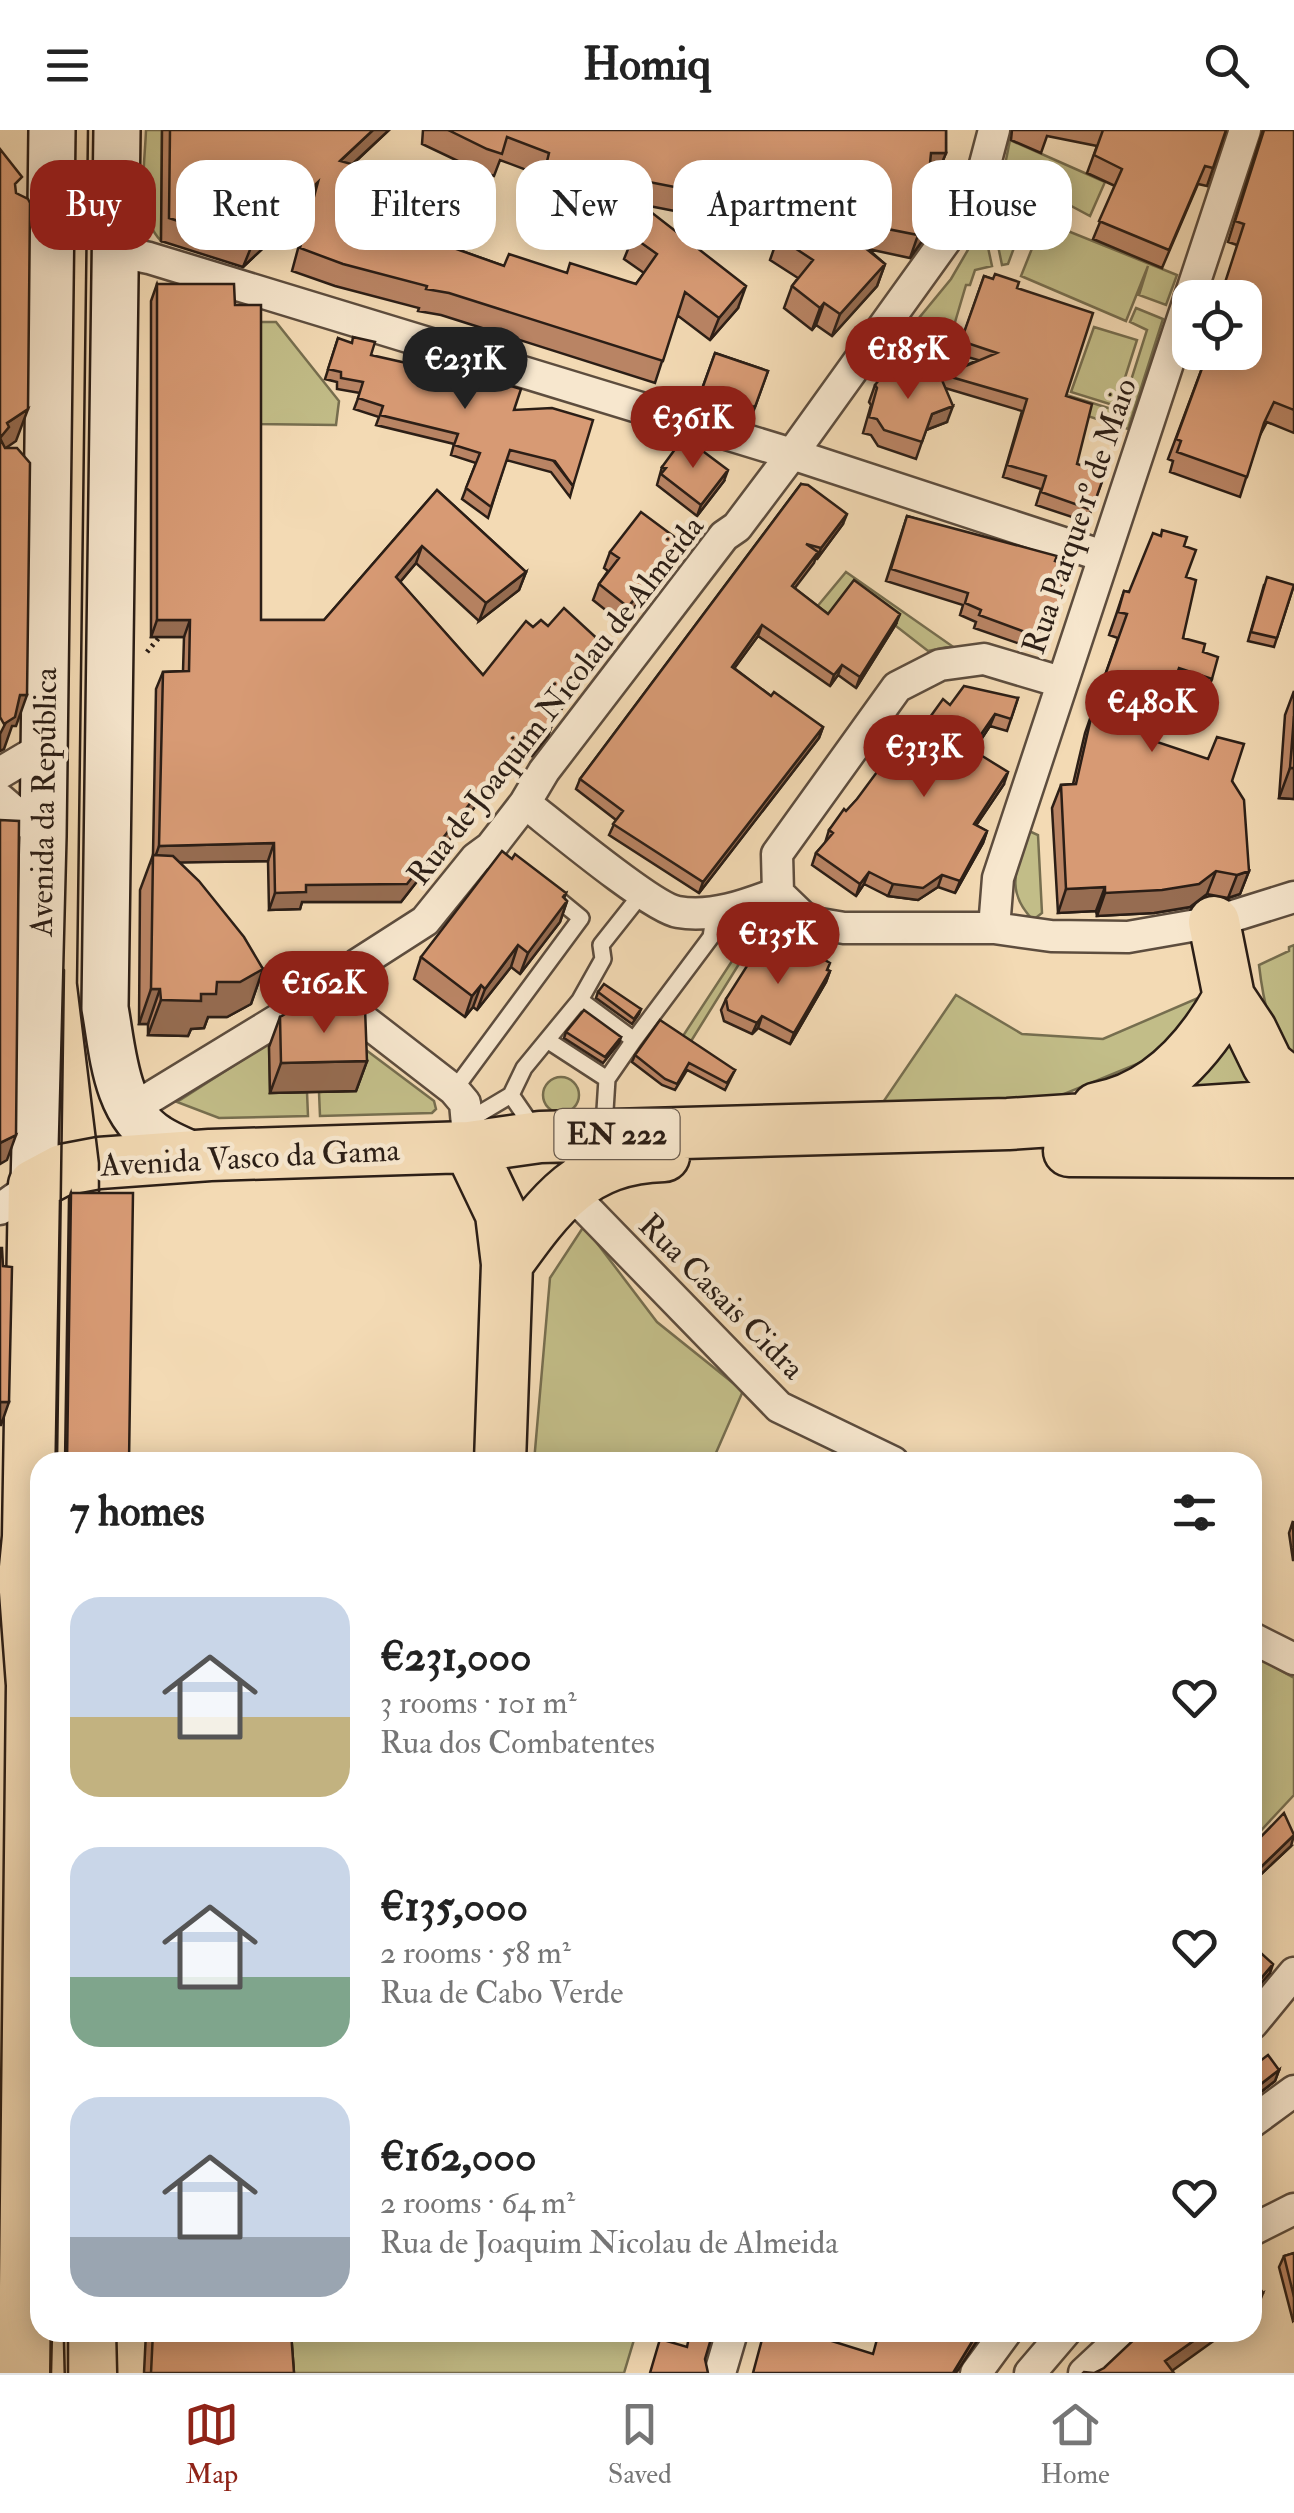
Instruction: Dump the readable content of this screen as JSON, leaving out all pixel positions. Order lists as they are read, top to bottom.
{
  "streets": {
    "main road": ["Avenida da República", "EN 222", "Avenida Vasco da Gama"],
    "street": ["Rua Parque 1º de Maio", "Rua de Joaquim Nicolau de Almeida", "Rua Casais Cidra"]
  },
  "crossings": [
    ["Rua de Joaquim Nicolau de Almeida", "Avenida da República"],
    ["Avenida da República", "Avenida Vasco da Gama"]
  ],
  "page": {
    "header": "Homiq",
    "chip": [
      "Buy",
      "Rent",
      "Filters",
      "New",
      "Apartment",
      "House"
    ],
    "price": [
      "€185K",
      "€231K",
      "€361K",
      "€480K",
      "€313K",
      "€135K",
      "€162K"
    ],
    "heading": "7 homes",
    "list": [
      {
        "name": "€231,000",
        "note": "3 rooms · 101 m² · Rua dos Combatentes"
      },
      {
        "name": "€135,000",
        "note": "2 rooms · 58 m² · Rua de Cabo Verde"
      },
      {
        "name": "€162,000",
        "note": "2 rooms · 64 m² · Rua de Joaquim Nicolau de Almeida"
      }
    ],
    "tabs": ["Map", "Saved", "Home"]
  }
}
